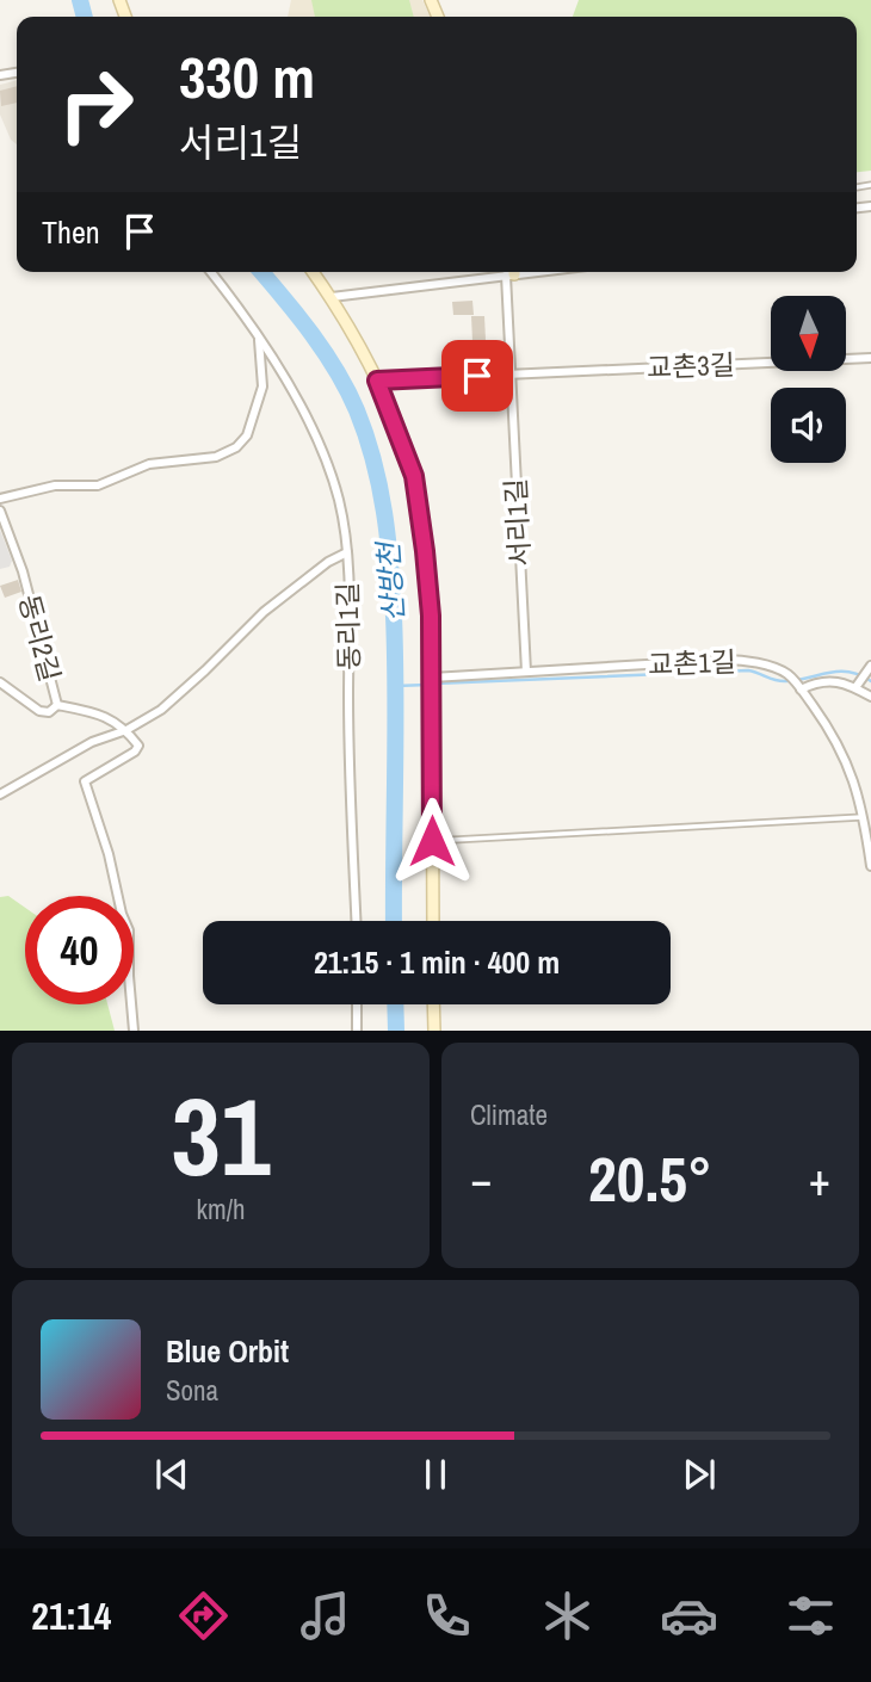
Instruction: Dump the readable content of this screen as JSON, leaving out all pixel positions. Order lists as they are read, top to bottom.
{
  "streets": {
    "street": [
      "교촌3길",
      "서리1길",
      "동리1길",
      "동리2길",
      "교촌1길"
    ]
  },
  "crossings": [
    ["교촌3길", "서리1길"],
    ["서리1길", "교촌1길"]
  ],
  "water": ["산방천"],
  "north": "bottom",
  "page": {
    "turn": ["330 m", "서리1길"],
    "then": "Then",
    "limit": "40",
    "trip": "21:15 · 1 min · 400 m",
    "tile": [
      ["31", "km/h"],
      "Climate"
    ],
    "heat": ["−", "20.5°", "+"],
    "song": ["Blue Orbit", "Sona"],
    "tabs": "21:14"
  }
}
